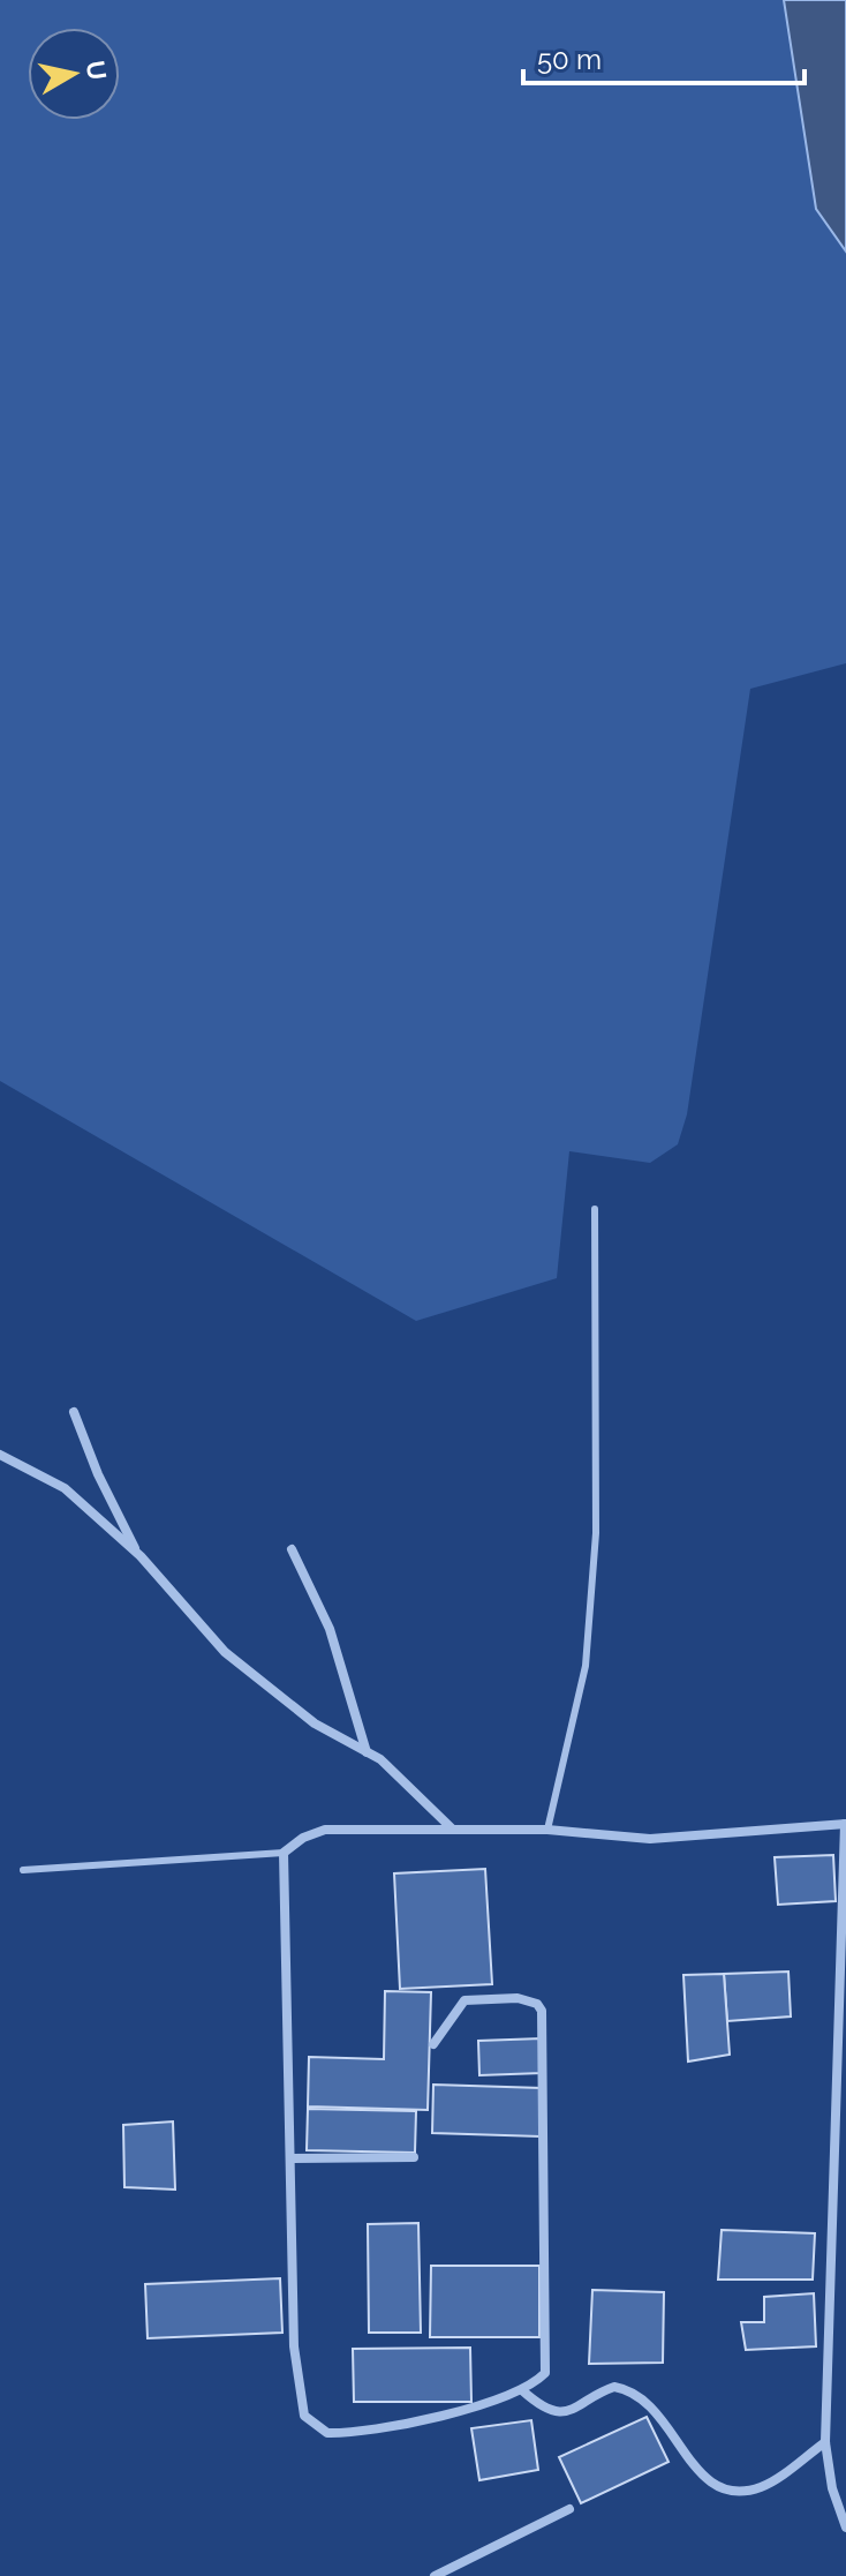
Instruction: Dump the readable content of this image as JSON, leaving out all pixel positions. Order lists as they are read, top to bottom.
{
  "scale_bar": "50 m",
  "north": "right"
}
